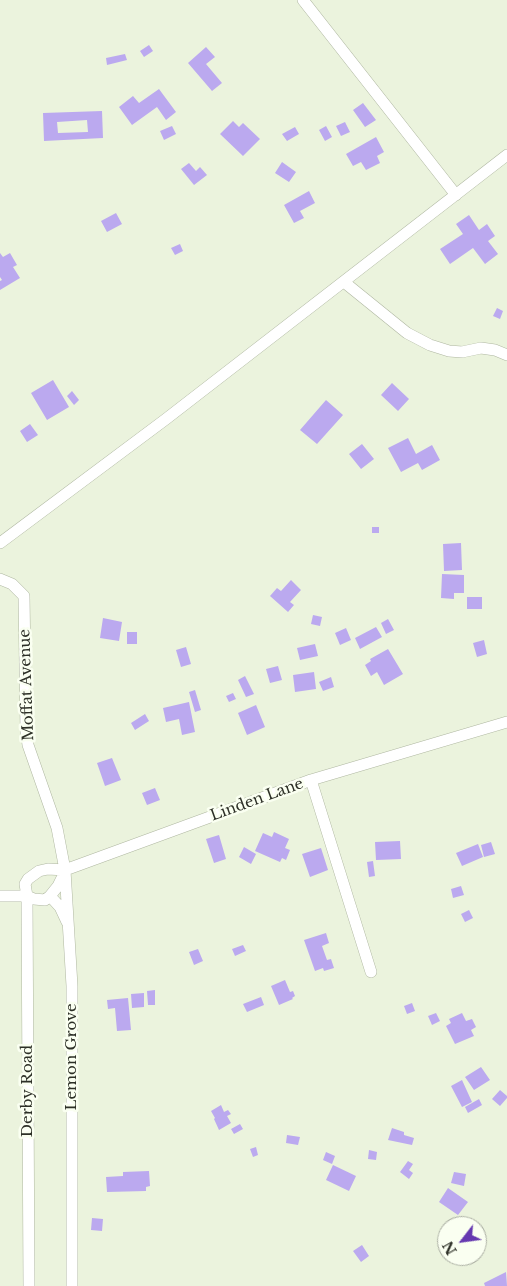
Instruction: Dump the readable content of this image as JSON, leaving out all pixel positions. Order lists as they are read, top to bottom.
{
  "streets": {
    "street": [
      "Moffat Avenue",
      "Linden Lane",
      "Lemon Grove",
      "Derby Road"
    ]
  },
  "crossings": [
    ["Moffat Avenue", "Lemon Grove"],
    ["Linden Lane", "Lemon Grove"],
    ["Linden Lane", "Derby Road"]
  ],
  "north": "bottom left"
}
